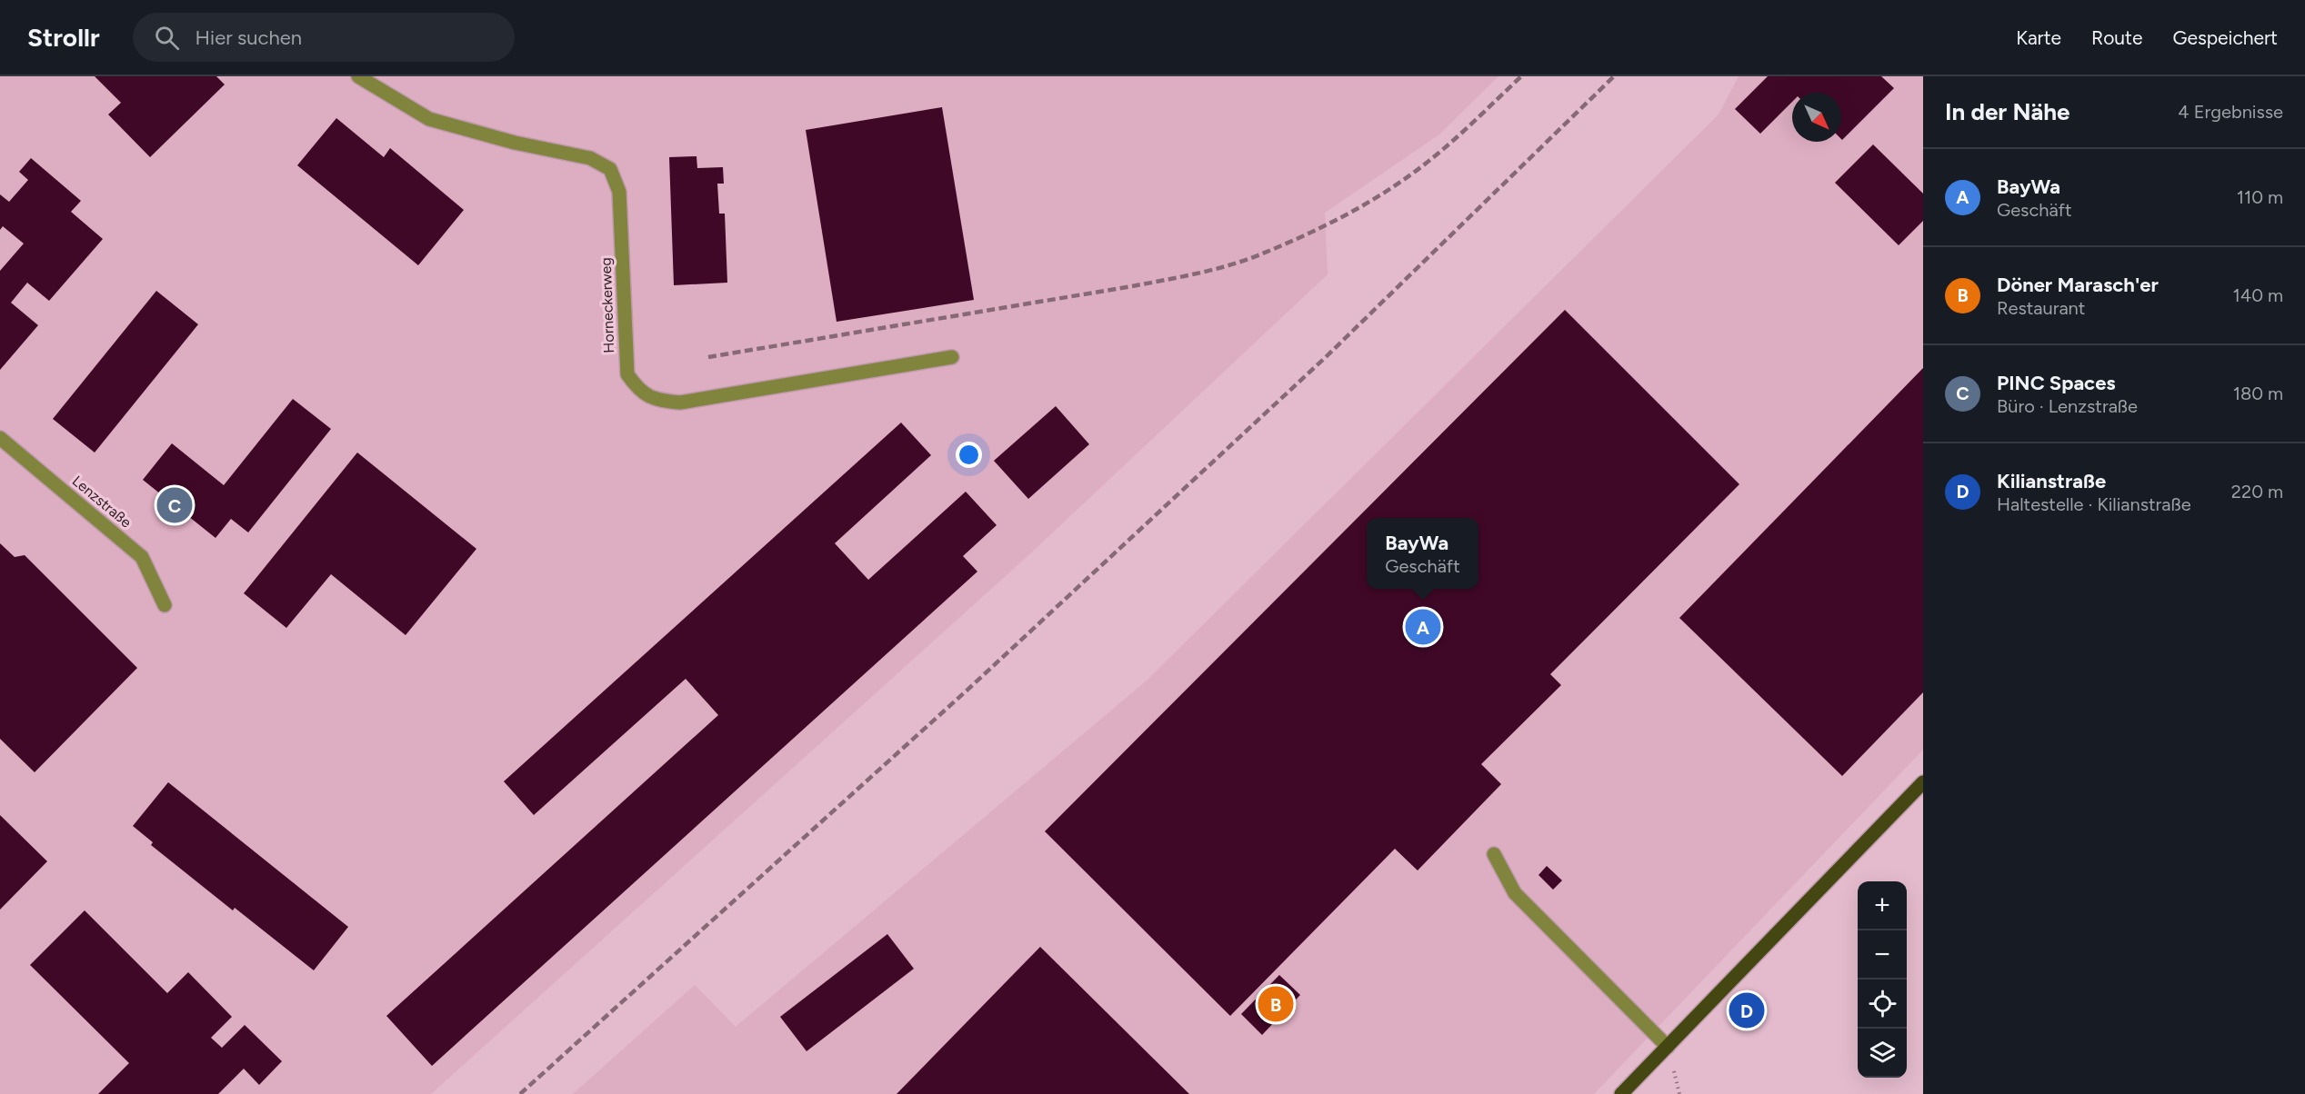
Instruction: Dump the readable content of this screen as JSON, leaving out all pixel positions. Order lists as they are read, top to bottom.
{
  "streets": {
    "street": ["Horneckerweg", "Lenzstraße"]
  },
  "north": "bottom right",
  "page": {
    "header": "Strollr",
    "search": "Hier suchen",
    "nav": ["Karte", "Route", "Gespeichert"],
    "heading": ["In der Nähe", "4 Ergebnisse"],
    "list": [
      {
        "mark": "A",
        "name": "BayWa",
        "note": "Geschäft",
        "value": "110 m"
      },
      {
        "mark": "B",
        "name": "Döner Marasch'er",
        "note": "Restaurant",
        "value": "140 m"
      },
      {
        "mark": "C",
        "name": "PINC Spaces",
        "note": "Büro · Lenzstraße",
        "value": "180 m"
      },
      {
        "mark": "D",
        "name": "Kilianstraße",
        "note": "Haltestelle · Kilianstraße",
        "value": "220 m"
      }
    ],
    "pins": [
      "C",
      "A",
      "B",
      "D"
    ],
    "popup": ["BayWa", "Geschäft"],
    "map_buttons": ["+", "−"]
  }
}
